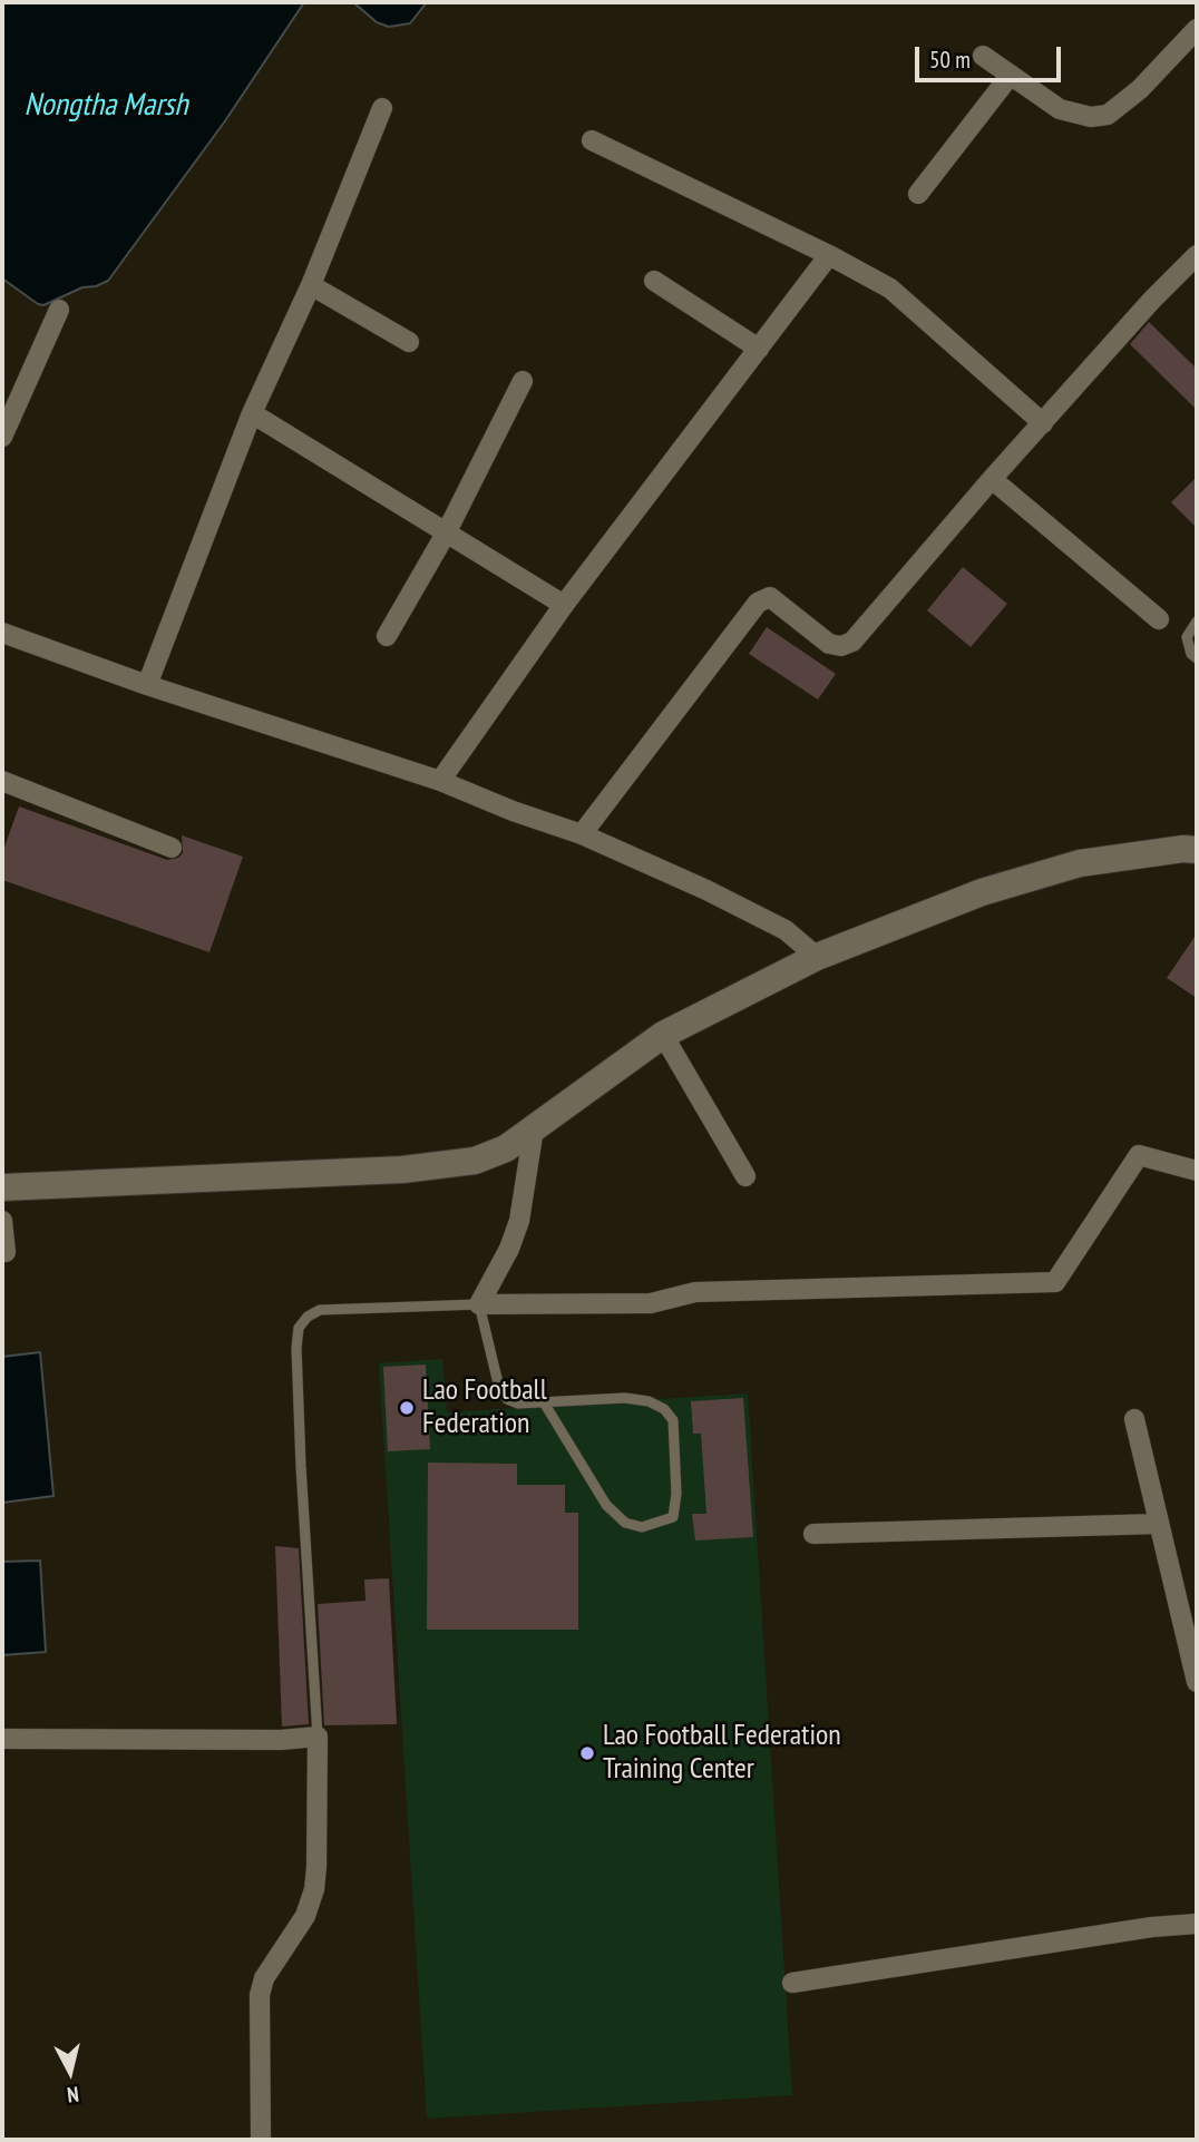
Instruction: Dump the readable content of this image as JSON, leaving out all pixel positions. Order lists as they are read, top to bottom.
{
  "water": ["Nongtha Marsh"],
  "places": ["Lao Football Federation", "Lao Football Federation Training Center"],
  "scale_bar": "50 m",
  "north": "bottom"
}
